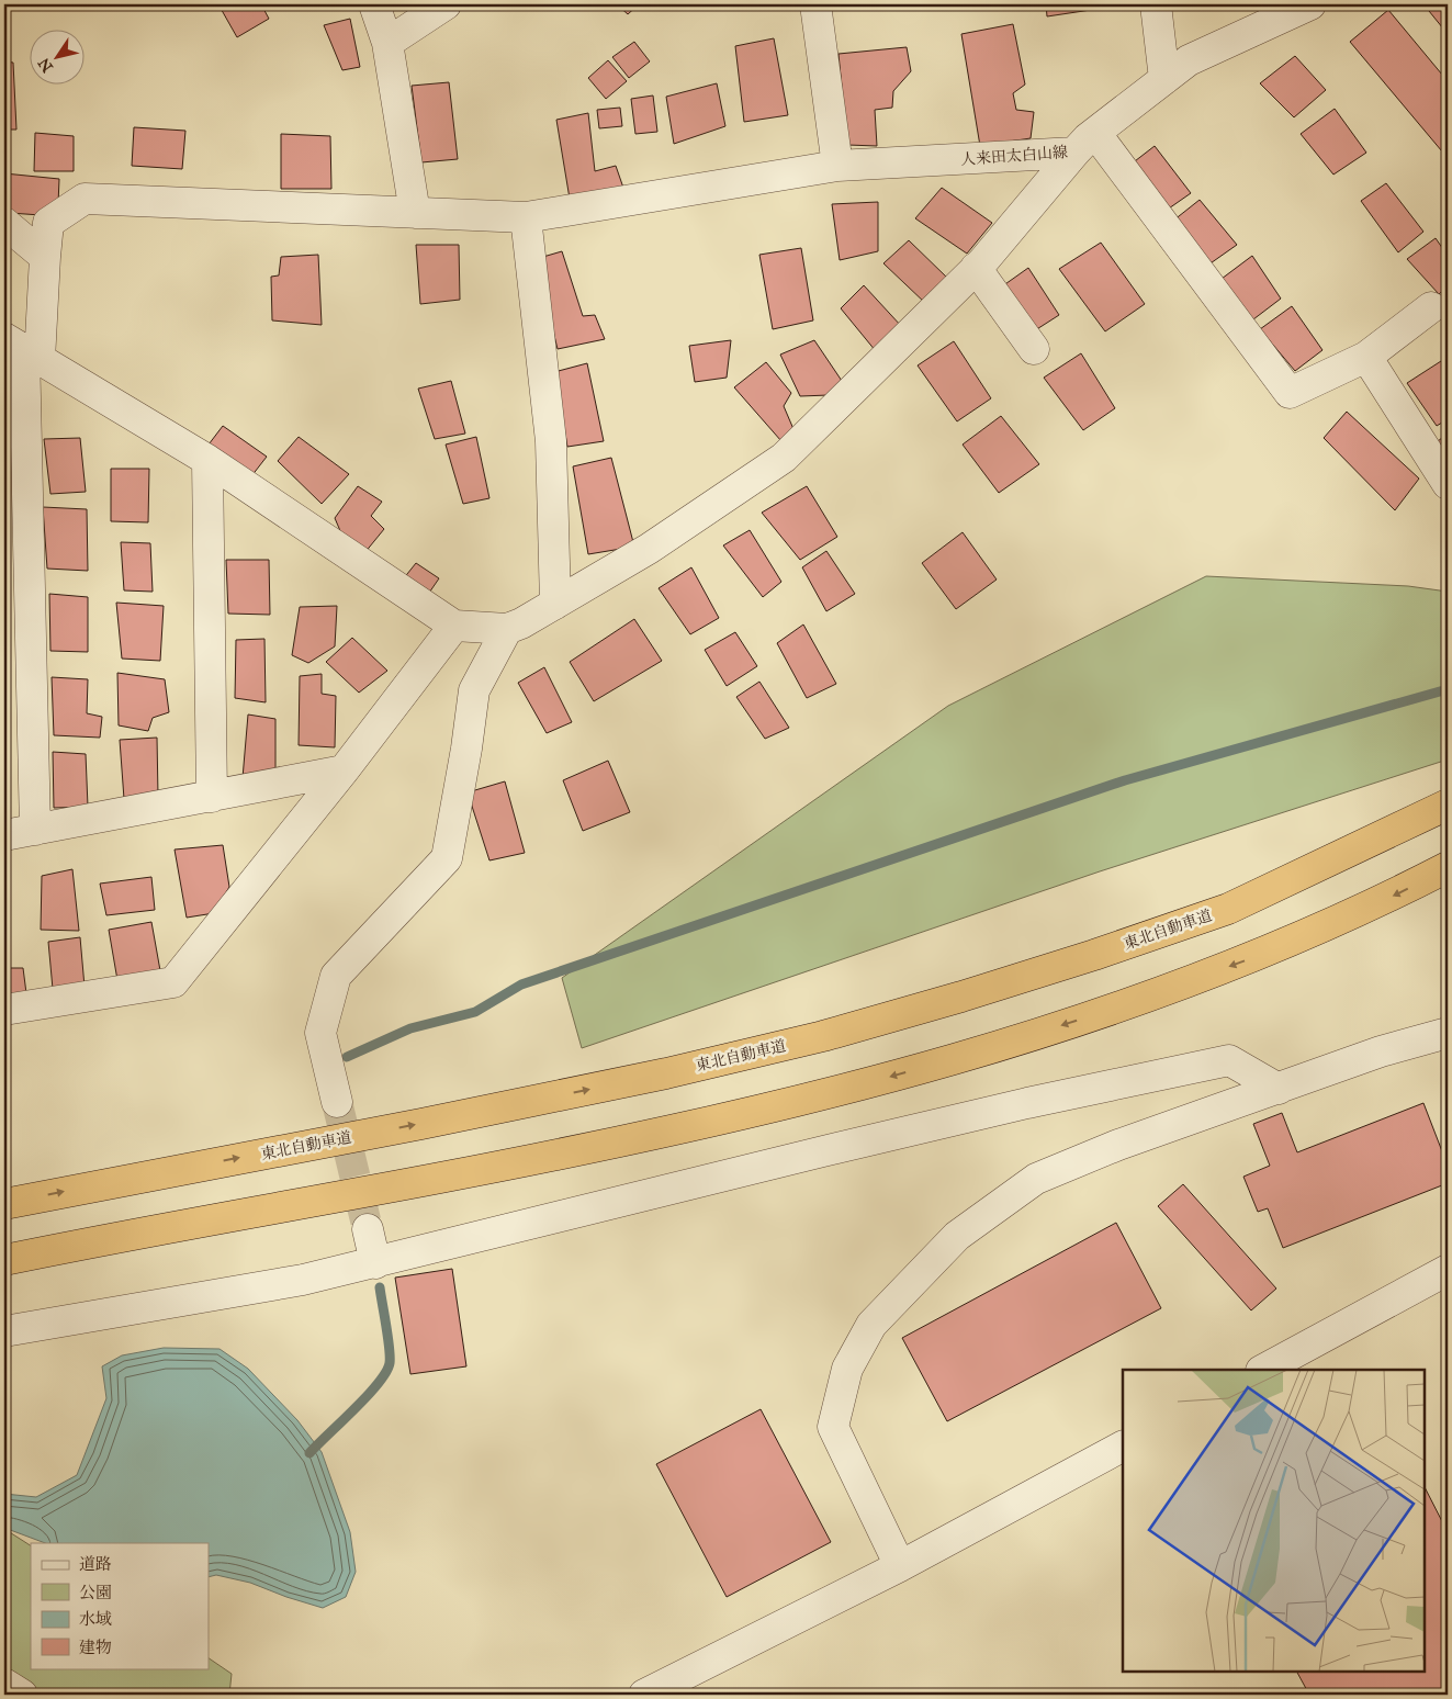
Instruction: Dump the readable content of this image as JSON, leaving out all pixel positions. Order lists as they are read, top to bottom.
{
  "streets": {
    "highway": ["東北自動車道"],
    "street": ["人来田太白山線"]
  },
  "legend": [
    "道路",
    "公園",
    "水域",
    "建物"
  ],
  "north": "bottom left"
}
